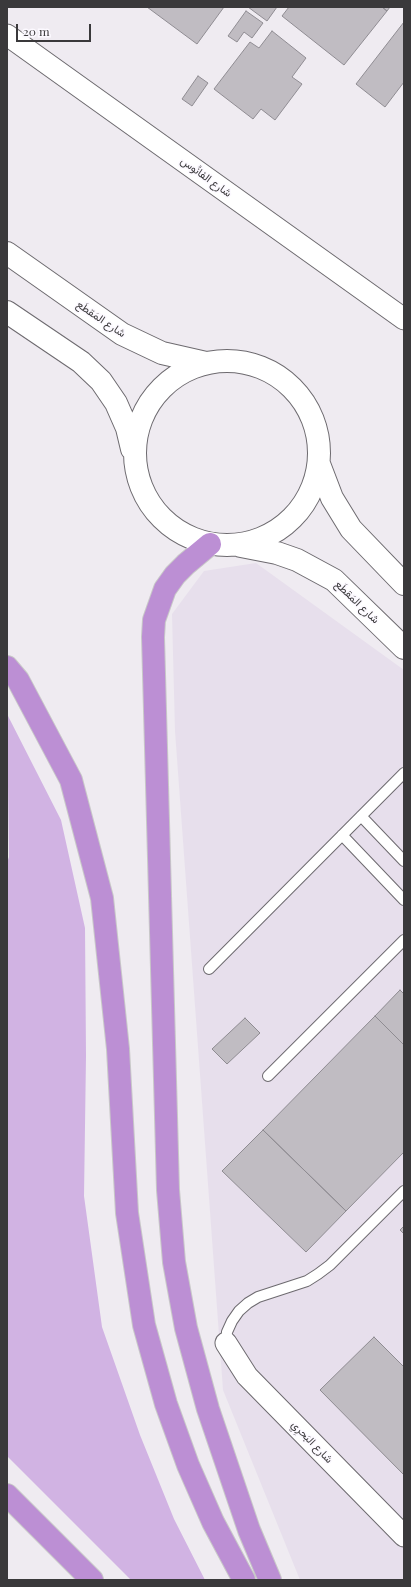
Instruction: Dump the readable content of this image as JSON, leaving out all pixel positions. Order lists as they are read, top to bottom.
{
  "streets": {
    "street": ["شارع الفانُوس", "شارع المَقطَع", "شارع البَحرِي"]
  },
  "scale_bar": "20 m"
}
